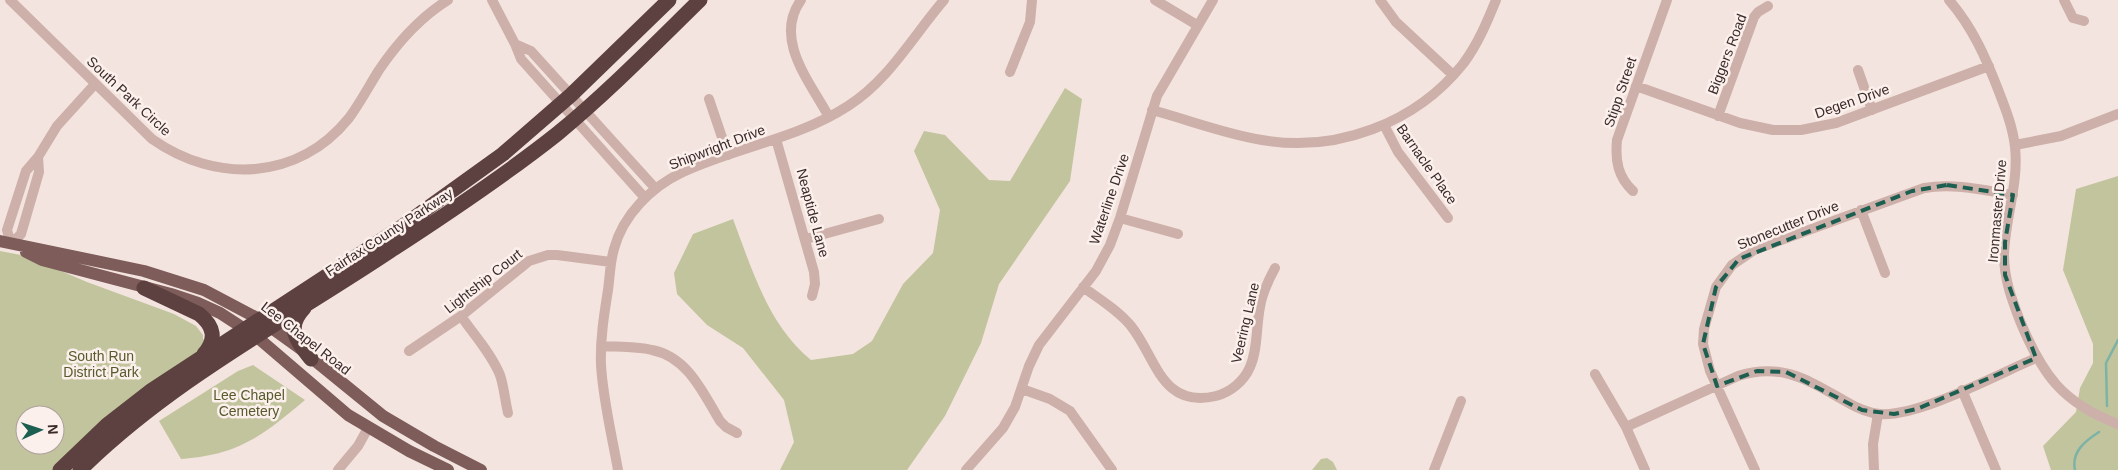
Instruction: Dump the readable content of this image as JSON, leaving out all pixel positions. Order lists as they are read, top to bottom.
{
  "streets": {
    "highway": ["Fairfax County Parkway"],
    "main road": ["Lee Chapel Road"],
    "street": [
      "Biggers Road",
      "Stipp Street",
      "South Park Circle",
      "Degen Drive",
      "Shipwright Drive",
      "Barnacle Place",
      "Waterline Drive",
      "Ironmaster Drive",
      "Neaptide Lane",
      "Stonecutter Drive",
      "Lightship Court",
      "Veering Lane"
    ]
  },
  "crossings": [
    ["Biggers Road", "Degen Drive"],
    ["Stipp Street", "Degen Drive"],
    ["Degen Drive", "Ironmaster Drive"],
    ["Shipwright Drive", "Neaptide Lane"],
    ["Shipwright Drive", "Lightship Court"],
    ["Waterline Drive", "Veering Lane"],
    ["Ironmaster Drive", "Stonecutter Drive"],
    ["Fairfax County Parkway", "Lee Chapel Road"]
  ],
  "parks": ["South Run District Park", "Lee Chapel Cemetery"],
  "north": "right"
}
